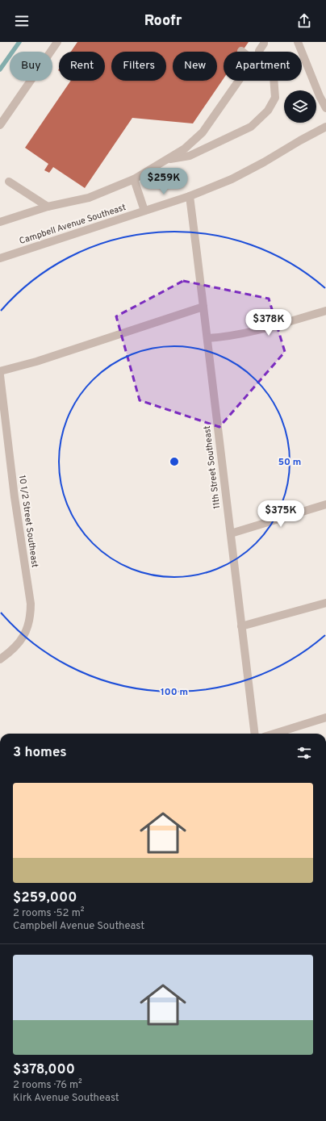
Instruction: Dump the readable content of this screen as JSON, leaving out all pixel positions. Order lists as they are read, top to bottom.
{
  "streets": {
    "street": ["Campbell Avenue Southeast", "11th Street Southeast", "10 1/2 Street Southeast"]
  },
  "crossings": [
    ["Campbell Avenue Southeast", "11th Street Southeast"]
  ],
  "page": {
    "header": "Roofr",
    "chip": [
      "Buy",
      "Rent",
      "Filters",
      "New",
      "Apartment"
    ],
    "price": ["$259K", "$378K", "$375K"],
    "heading": "3 homes",
    "list": [
      {
        "name": "$259,000",
        "note": "2 rooms · 52 m² · Campbell Avenue Southeast"
      },
      {
        "name": "$378,000",
        "note": "2 rooms · 76 m² · Kirk Avenue Southeast"
      }
    ]
  },
  "rings": ["50 m", "100 m"]
}
